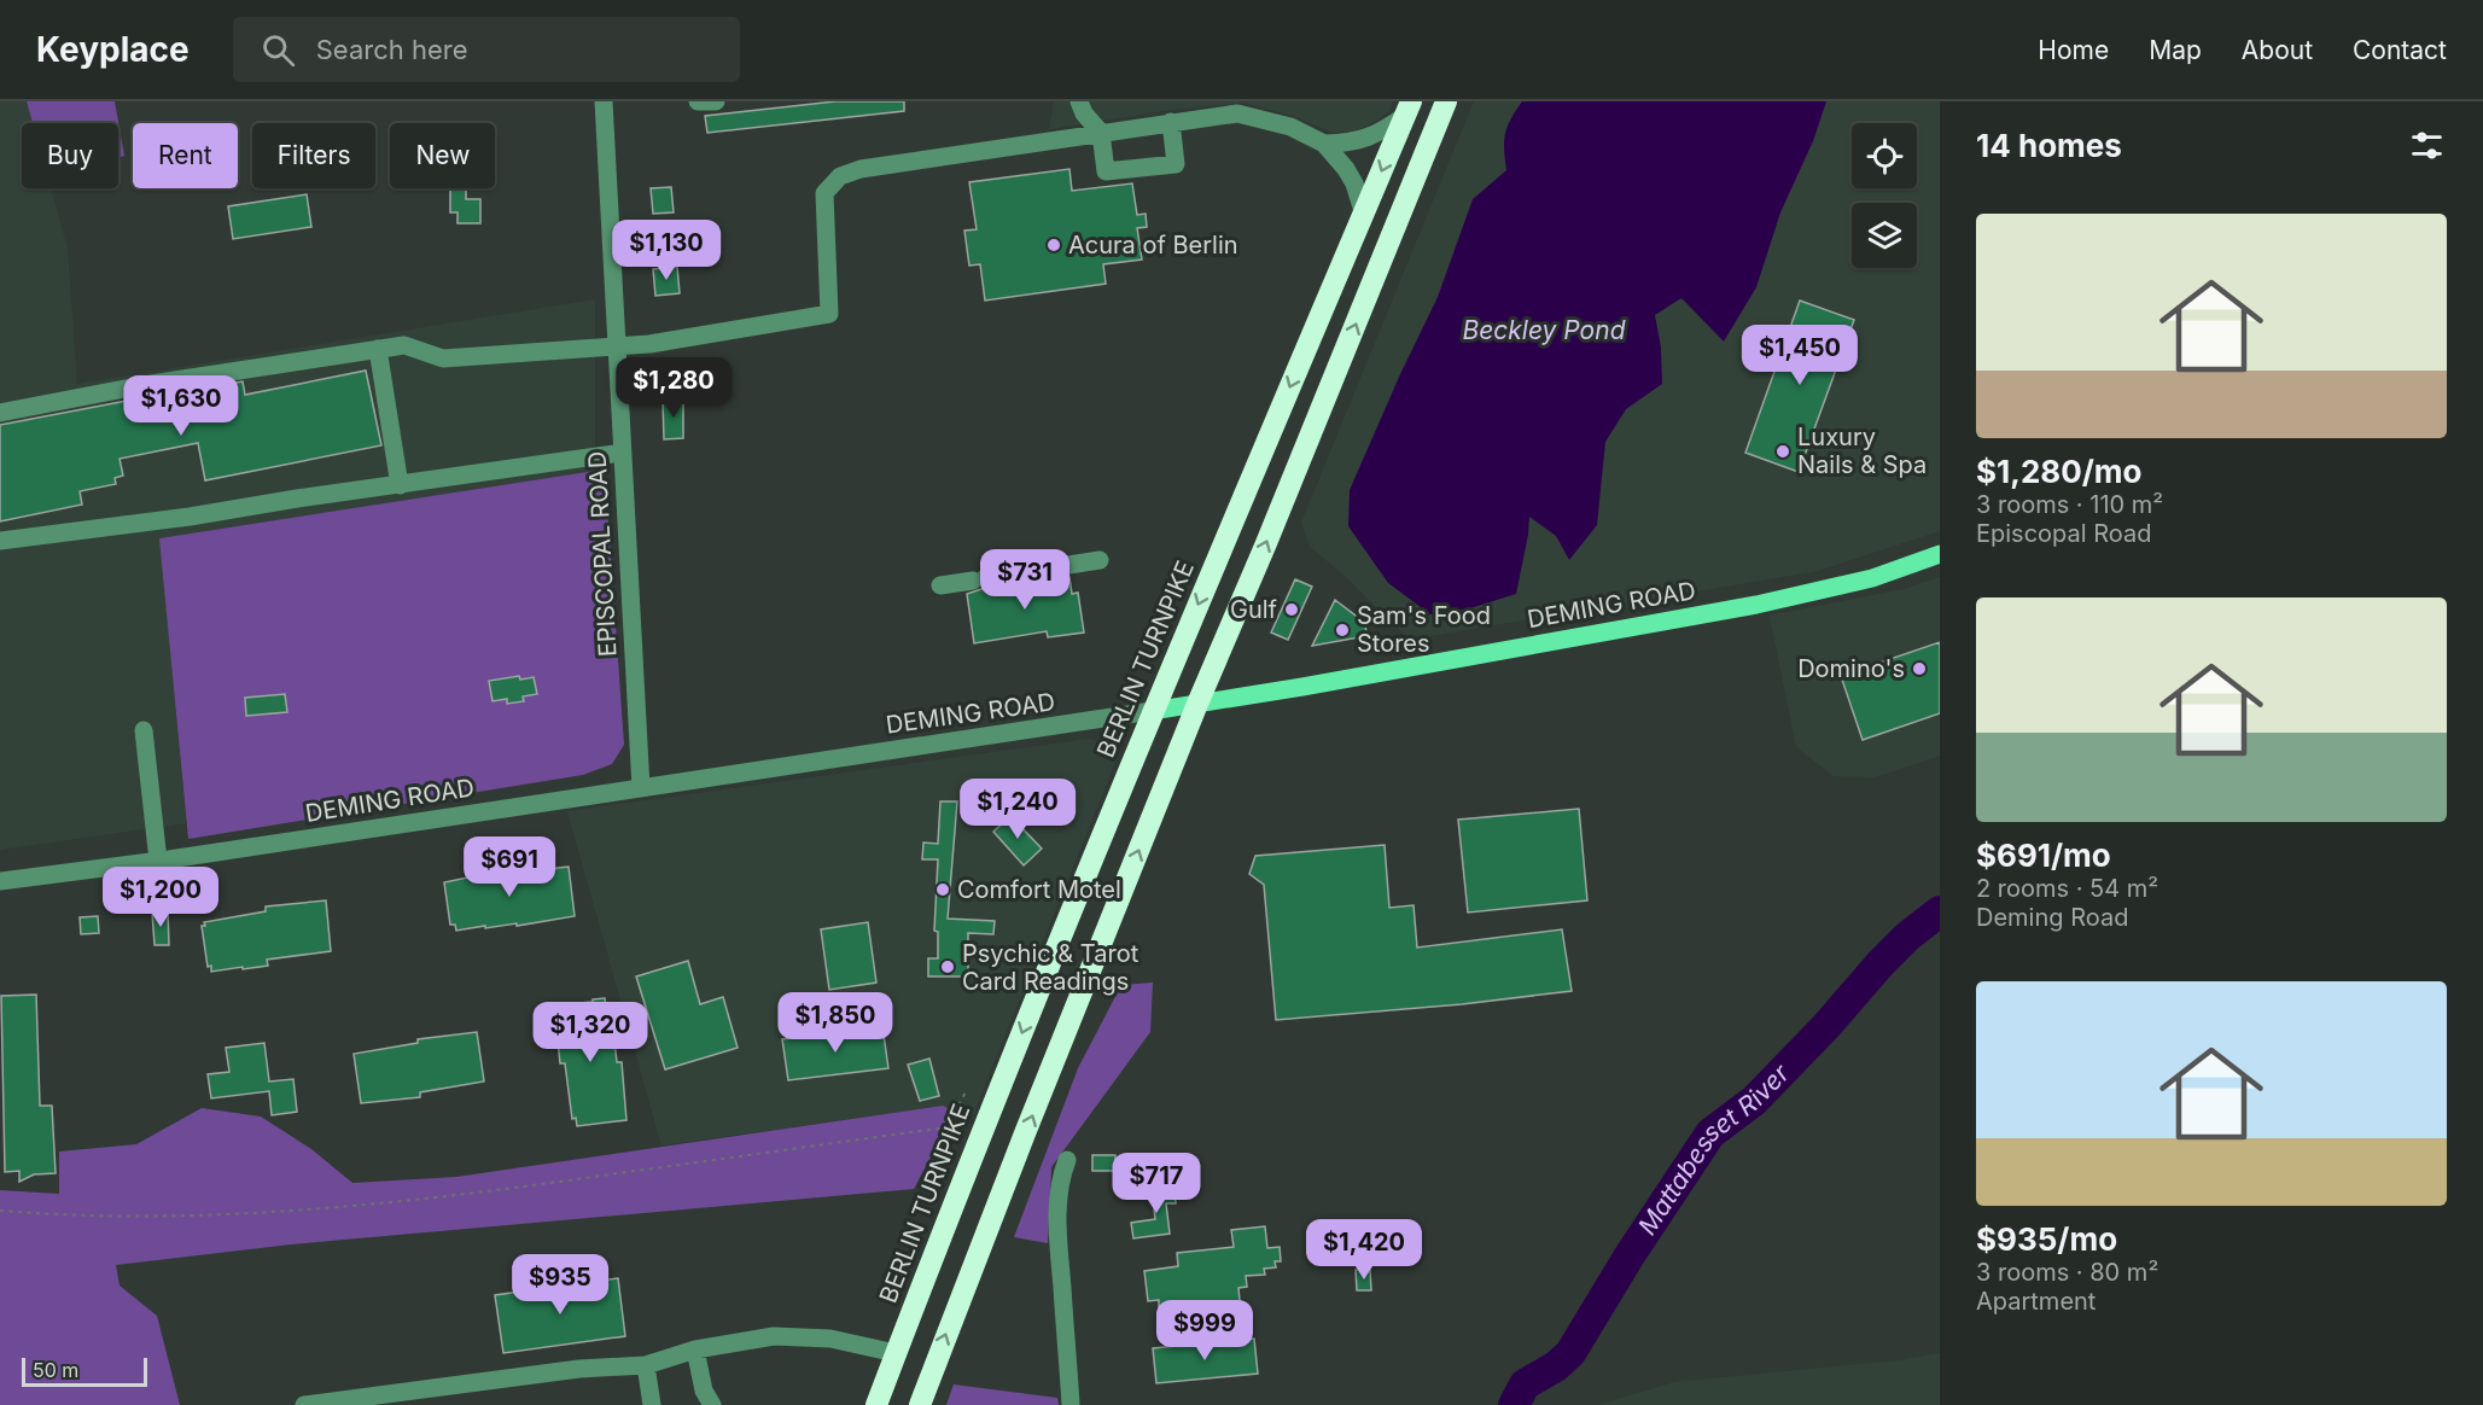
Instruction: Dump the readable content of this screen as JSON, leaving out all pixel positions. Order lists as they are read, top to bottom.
{
  "streets": {
    "highway": ["BERLIN TURNPIKE"],
    "main road": ["DEMING ROAD"],
    "street": ["EPISCOPAL ROAD"]
  },
  "crossings": [
    ["EPISCOPAL ROAD", "DEMING ROAD"],
    ["DEMING ROAD", "BERLIN TURNPIKE"]
  ],
  "water": ["Beckley Pond", "Mattabesset River"],
  "places": [
    "Acura of Berlin",
    "Luxury Nails & Spa",
    "Gulf",
    "Sam's Food Stores",
    "Domino's",
    "Comfort Motel",
    "Psychic & Tarot Card Readings"
  ],
  "scale_bar": "50 m",
  "page": {
    "header": "Keyplace",
    "search": "Search here",
    "nav": [
      "Home",
      "Map",
      "About",
      "Contact"
    ],
    "heading": "14 homes",
    "chip": [
      "Buy",
      "Rent",
      "Filters",
      "New"
    ],
    "list": [
      {
        "name": "$1,280/mo",
        "note": "3 rooms · 110 m² · Episcopal Road"
      },
      {
        "name": "$691/mo",
        "note": "2 rooms · 54 m² · Deming Road"
      },
      {
        "name": "$935/mo",
        "note": "3 rooms · 80 m² · Apartment"
      }
    ],
    "price": [
      "$1,130",
      "$1,450",
      "$1,280",
      "$1,630",
      "$731",
      "$1,240",
      "$691",
      "$1,200",
      "$1,850",
      "$1,320",
      "$717",
      "$1,420",
      "$935",
      "$999"
    ],
    "scale": "50 m"
  }
}
